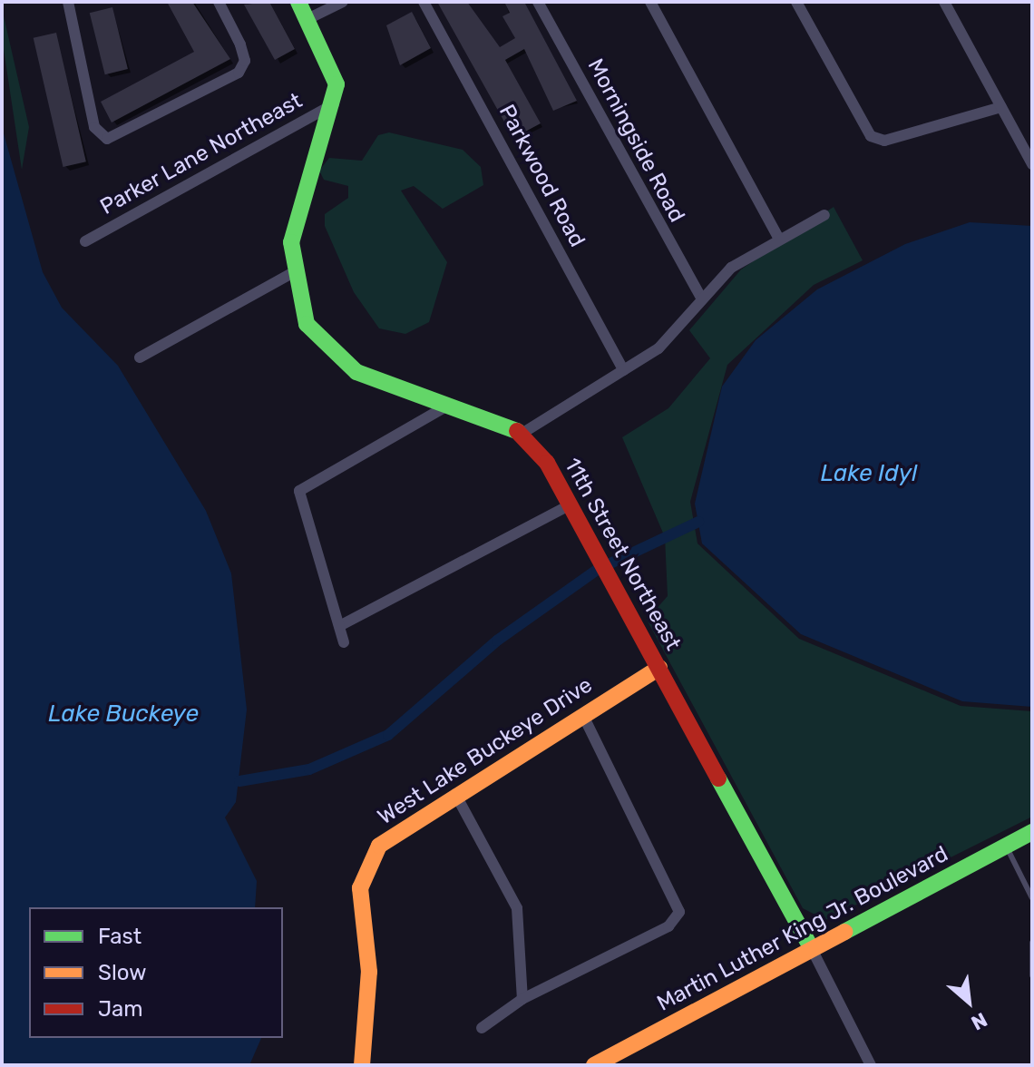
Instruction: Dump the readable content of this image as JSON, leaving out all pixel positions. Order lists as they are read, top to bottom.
{
  "streets": {
    "street": [
      "Morningside Road",
      "Parker Lane Northeast",
      "Parkwood Road",
      "11th Street Northeast",
      "West Lake Buckeye Drive",
      "Martin Luther King Jr. Boulevard"
    ]
  },
  "crossings": [
    ["11th Street Northeast", "West Lake Buckeye Drive"],
    ["11th Street Northeast", "Martin Luther King Jr. Boulevard"]
  ],
  "water": ["Lake Idyl", "Lake Buckeye"],
  "legend": ["Fast", "Slow", "Jam"],
  "north": "bottom right"
}
